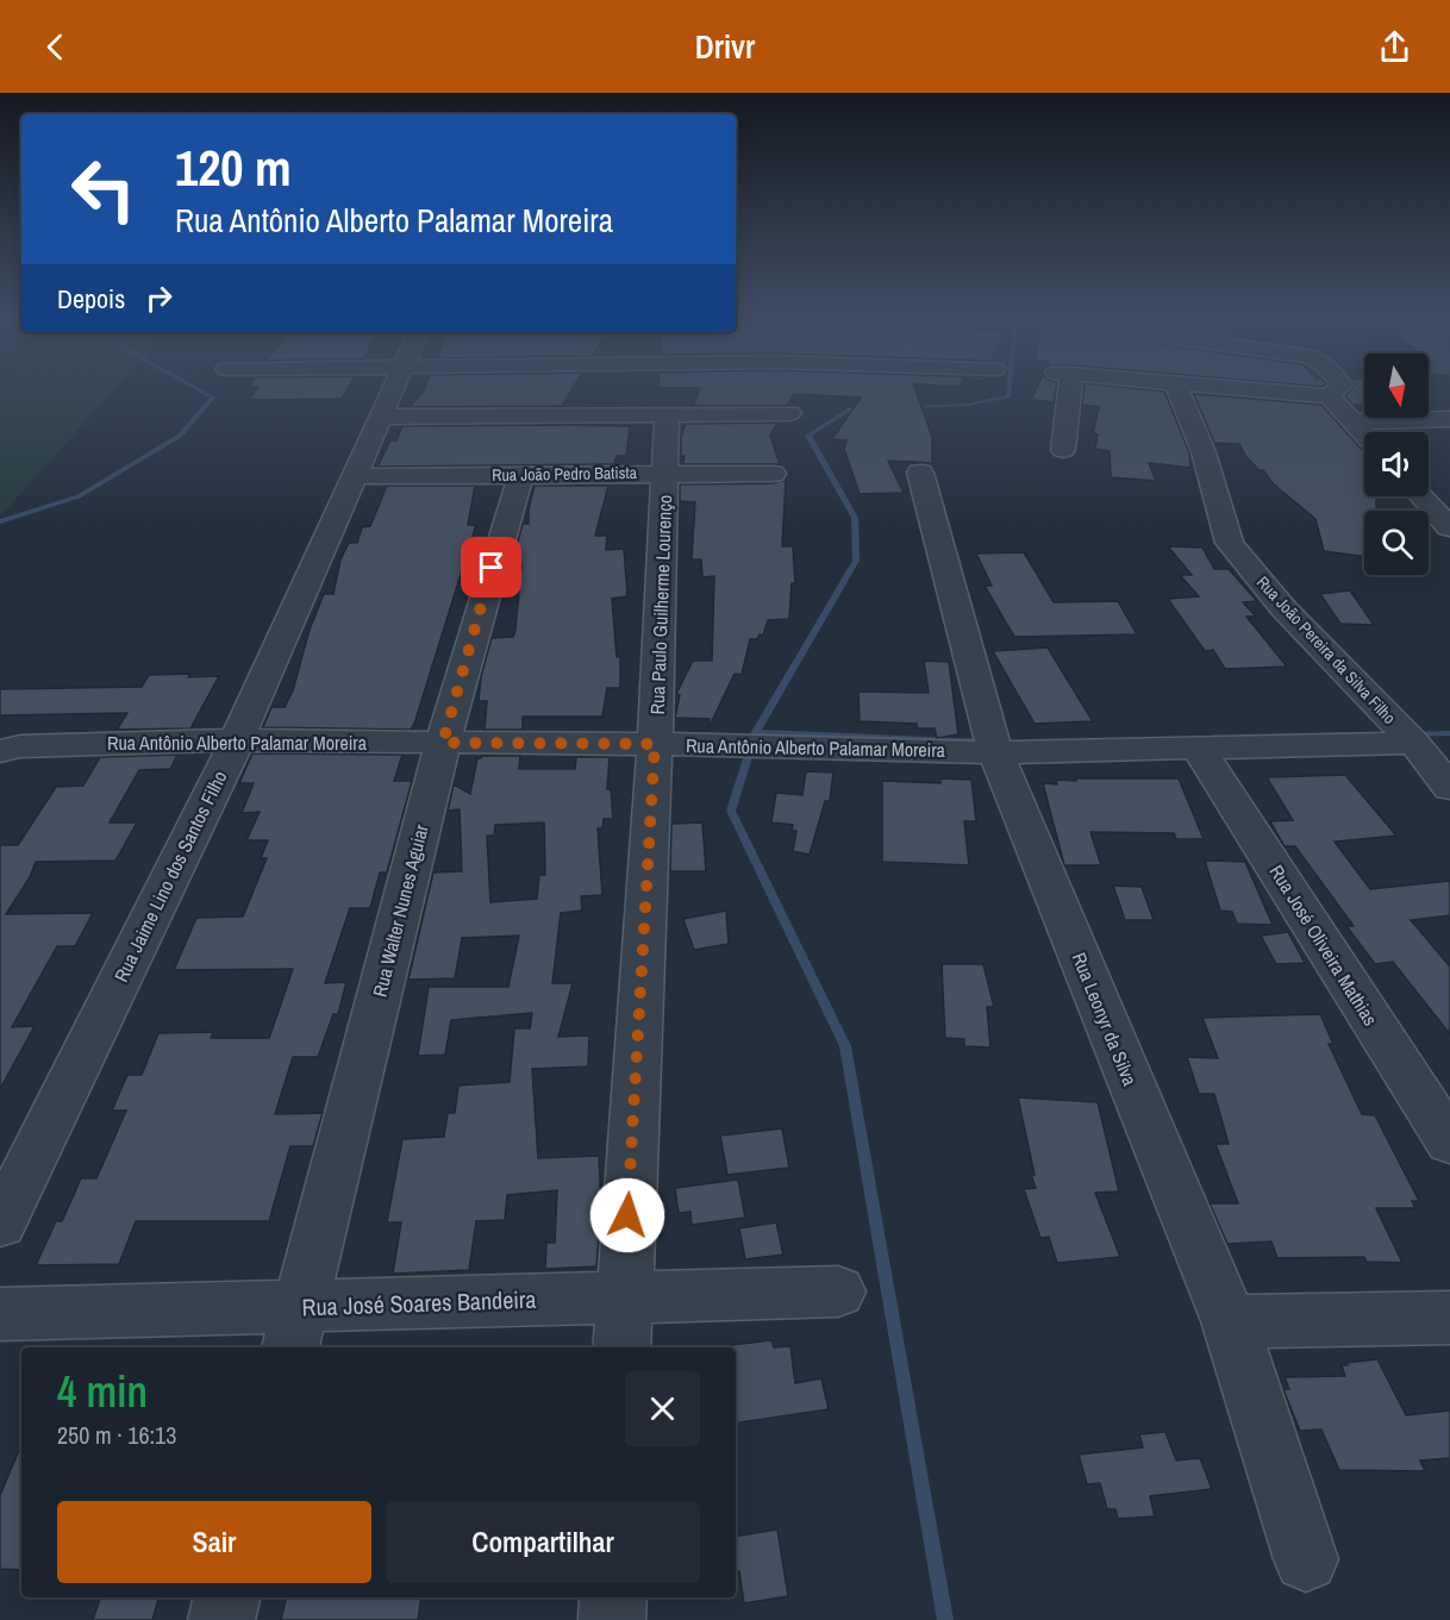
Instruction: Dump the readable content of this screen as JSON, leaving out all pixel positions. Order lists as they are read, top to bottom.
{
  "streets": {
    "street": [
      "Rua João Pedro Batista",
      "Rua Paulo Guilherme Lourenço",
      "Rua João Pereira da Silva Filho",
      "Rua Antônio Alberto Palamar Moreira",
      "Rua Jaime Lino dos Santos Filho",
      "Rua Walter Nunes Aguiar",
      "Rua José Oliveira Mathias",
      "Rua Leonyr da Silva",
      "Rua José Soares Bandeira"
    ]
  },
  "crossings": [
    ["Rua João Pedro Batista", "Rua Paulo Guilherme Lourenço"],
    ["Rua João Pedro Batista", "Rua Jaime Lino dos Santos Filho"],
    ["Rua João Pedro Batista", "Rua Walter Nunes Aguiar"],
    ["Rua Paulo Guilherme Lourenço", "Rua Antônio Alberto Palamar Moreira"],
    ["Rua Paulo Guilherme Lourenço", "Rua José Soares Bandeira"],
    ["Rua João Pereira da Silva Filho", "Rua Antônio Alberto Palamar Moreira"],
    ["Rua Antônio Alberto Palamar Moreira", "Rua Jaime Lino dos Santos Filho"],
    ["Rua Antônio Alberto Palamar Moreira", "Rua Walter Nunes Aguiar"],
    ["Rua Antônio Alberto Palamar Moreira", "Rua José Oliveira Mathias"],
    ["Rua Antônio Alberto Palamar Moreira", "Rua Leonyr da Silva"],
    ["Rua Walter Nunes Aguiar", "Rua José Soares Bandeira"]
  ],
  "north": "bottom",
  "page": {
    "header": "Drivr",
    "turn": ["120 m", "Rua Antônio Alberto Palamar Moreira"],
    "then": "Depois",
    "heading": ["4 min", "250 m · 16:13"],
    "buttons": ["Sair", "Compartilhar"]
  }
}
